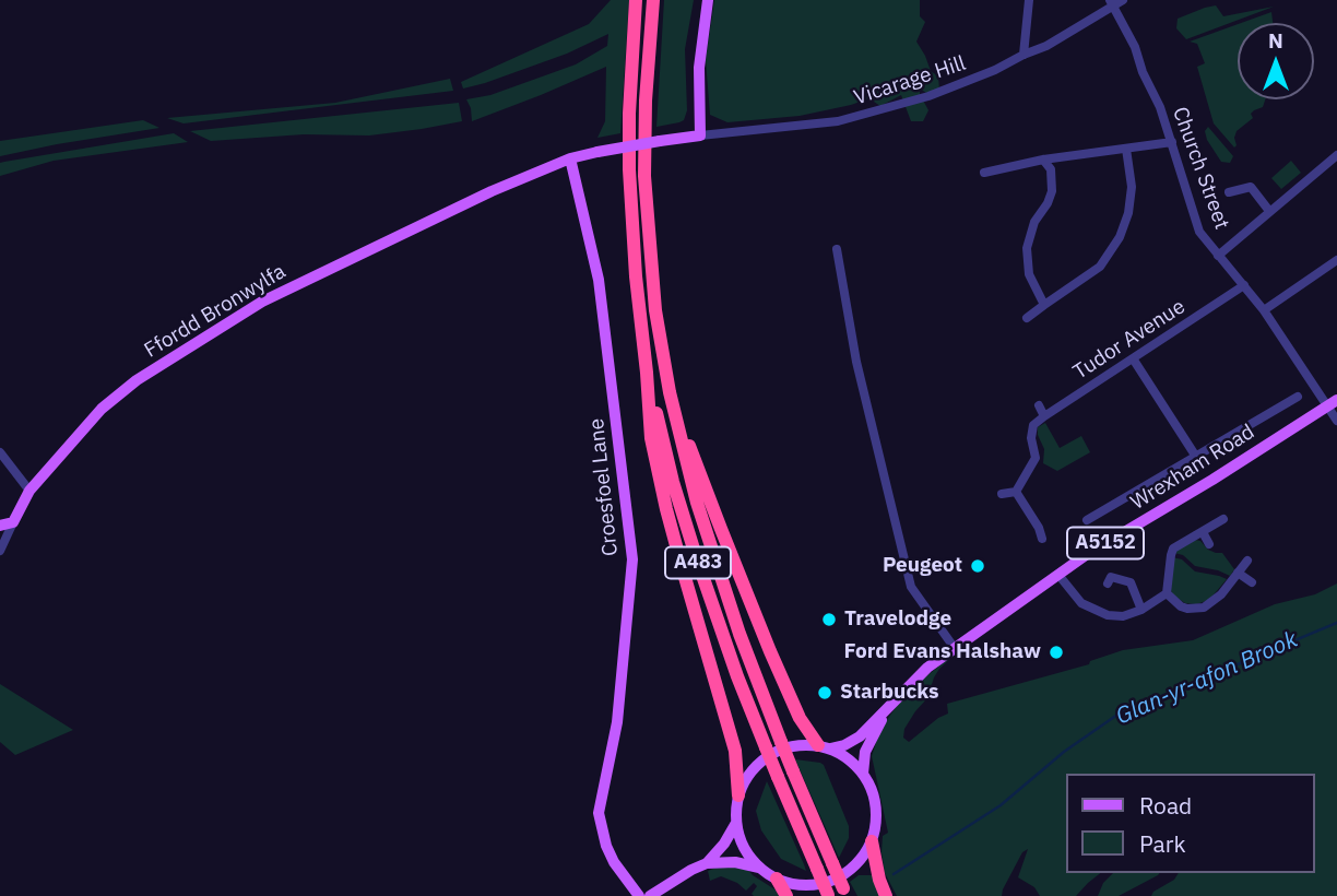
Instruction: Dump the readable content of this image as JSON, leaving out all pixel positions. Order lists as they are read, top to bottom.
{
  "streets": {
    "highway": ["A483"],
    "main road": [
      "Ffordd Bronwylfa",
      "Wrexham Road",
      "Croesfoel Lane",
      "A5152"
    ],
    "street": ["Vicarage Hill", "Church Street", "Tudor Avenue"]
  },
  "crossings": [
    ["Vicarage Hill", "Church Street"],
    ["Vicarage Hill", "Ffordd Bronwylfa"],
    ["Church Street", "Tudor Avenue"],
    ["Church Street", "Wrexham Road"],
    ["Ffordd Bronwylfa", "Croesfoel Lane"]
  ],
  "water": ["Glan-yr-afon Brook"],
  "places": [
    "Peugeot",
    "Travelodge",
    "Ford Evans Halshaw",
    "Starbucks"
  ],
  "legend": ["Road", "Park"],
  "north": "top"
}
